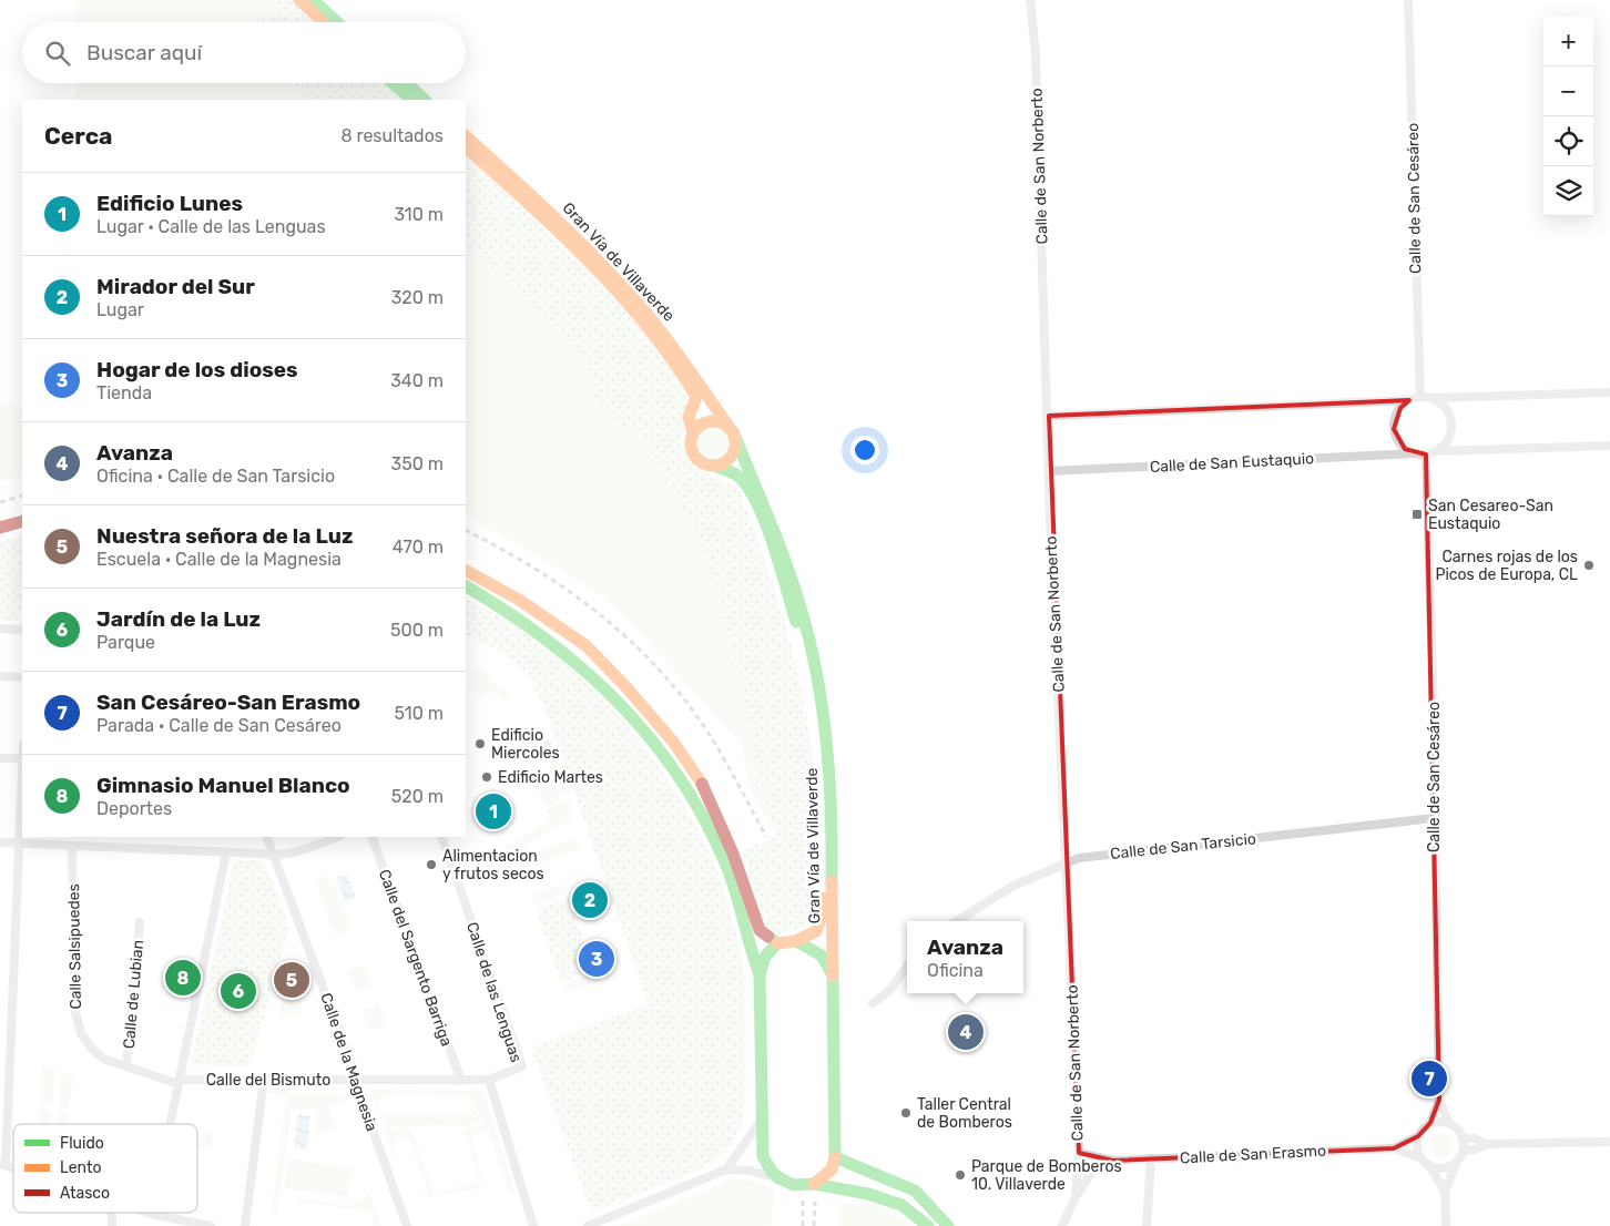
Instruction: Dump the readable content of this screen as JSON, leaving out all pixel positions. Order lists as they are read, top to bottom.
{
  "streets": {
    "street": [
      "Calle de San Norberto",
      "Calle de San Cesáreo",
      "Gran Vía de Villaverde",
      "Calle de San Eustaquio",
      "Calle de San Tarsicio",
      "Calle Salsipuedes",
      "Calle del Sargento Barriga",
      "Calle de las Lenguas",
      "Calle de Lubian",
      "Calle de la Magnesia",
      "Calle del Bismuto",
      "Calle de San Erasmo"
    ]
  },
  "crossings": [
    ["Calle de San Norberto", "Calle de San Eustaquio"],
    ["Calle de San Norberto", "Calle de San Tarsicio"],
    ["Calle de San Norberto", "Calle de San Erasmo"],
    ["Calle de San Cesáreo", "Calle de San Eustaquio"],
    ["Calle de San Cesáreo", "Calle de San Tarsicio"],
    ["Calle de San Cesáreo", "Calle de San Erasmo"],
    ["Calle Salsipuedes", "Calle de Lubian"],
    ["Calle Salsipuedes", "Calle del Bismuto"],
    ["Calle del Sargento Barriga", "Calle del Bismuto"],
    ["Calle de las Lenguas", "Calle del Bismuto"],
    ["Calle de la Magnesia", "Calle del Bismuto"]
  ],
  "places": {
    "transit": ["San Cesareo-San Eustaquio"],
    "other": [
      "Carnes rojas de los Picos de Europa, CL",
      "Edificio Miercoles",
      "Edificio Martes",
      "Alimentacion y frutos secos",
      "Taller Central de Bomberos",
      "Parque de Bomberos 10. Villaverde"
    ]
  },
  "legend": ["Fluido", "Lento", "Atasco"],
  "page": {
    "map_buttons": ["+", "−"],
    "search": "Buscar aquí",
    "heading": ["Cerca", "8 resultados"],
    "list": [
      {
        "mark": "1",
        "name": "Edificio Lunes",
        "note": "Lugar · Calle de las Lenguas",
        "value": "310 m"
      },
      {
        "mark": "2",
        "name": "Mirador del Sur",
        "note": "Lugar",
        "value": "320 m"
      },
      {
        "mark": "3",
        "name": "Hogar de los dioses",
        "note": "Tienda",
        "value": "340 m"
      },
      {
        "mark": "4",
        "name": "Avanza",
        "note": "Oficina · Calle de San Tarsicio",
        "value": "350 m"
      },
      {
        "mark": "5",
        "name": "Nuestra señora de la Luz",
        "note": "Escuela · Calle de la Magnesia",
        "value": "470 m"
      },
      {
        "mark": "6",
        "name": "Jardín de la Luz",
        "note": "Parque",
        "value": "500 m"
      },
      {
        "mark": "7",
        "name": "San Cesáreo-San Erasmo",
        "note": "Parada · Calle de San Cesáreo",
        "value": "510 m"
      },
      {
        "mark": "8",
        "name": "Gimnasio Manuel Blanco",
        "note": "Deportes",
        "value": "520 m"
      }
    ],
    "pins": [
      "1",
      "2",
      "3",
      "8",
      "5",
      "6",
      "4",
      "7"
    ],
    "popup": ["Avanza", "Oficina"]
  }
}
